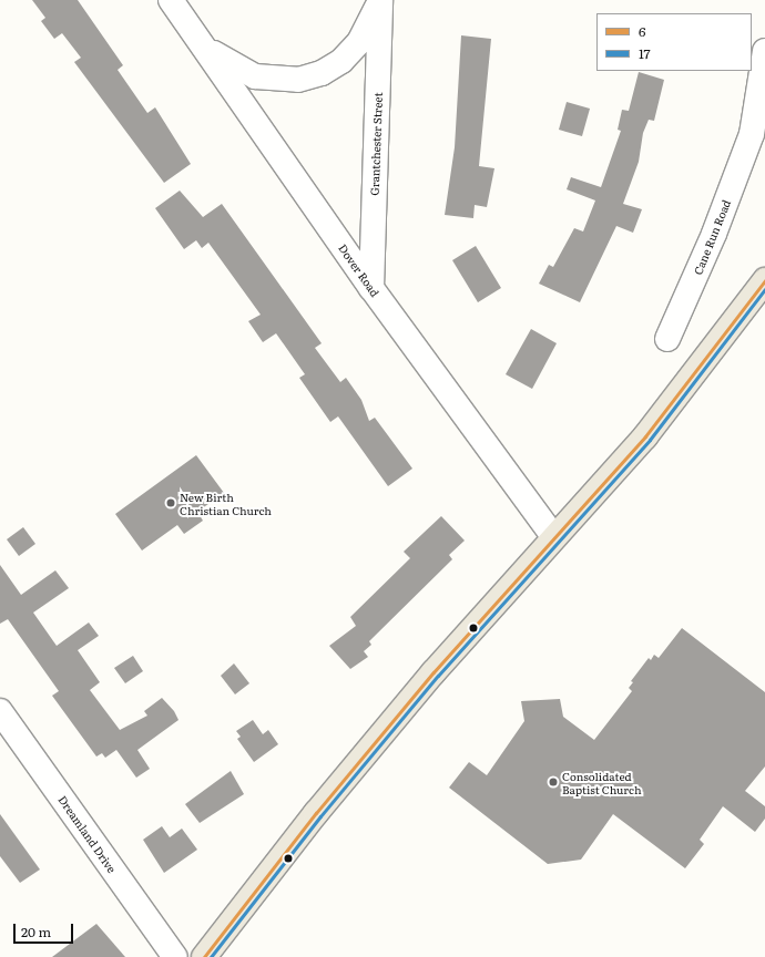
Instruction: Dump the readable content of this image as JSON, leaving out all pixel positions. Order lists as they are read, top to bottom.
{
  "streets": {
    "street": [
      "Grantchester Street",
      "Cane Run Road",
      "Dover Road",
      "Dreamland Drive"
    ]
  },
  "crossings": [
    ["Grantchester Street", "Dover Road"]
  ],
  "places": ["New Birth Christian Church", "Consolidated Baptist Church"],
  "lines": ["transit line 6", "transit line 17"],
  "legend": ["6", "17"],
  "scale_bar": "20 m"
}
